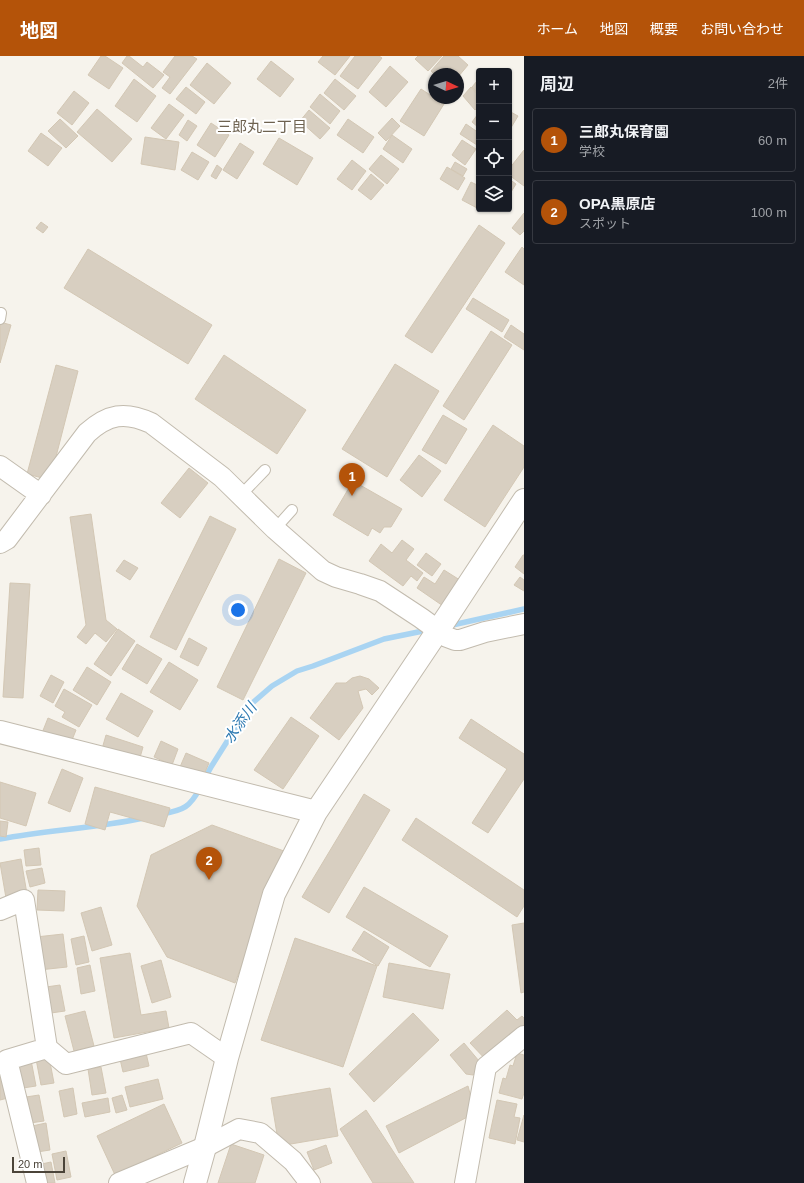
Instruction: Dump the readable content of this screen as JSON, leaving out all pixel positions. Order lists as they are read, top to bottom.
{
  "districts": ["三郎丸二丁目"],
  "water": ["水添川"],
  "scale_bar": "20 m",
  "north": "right",
  "page": {
    "header": "地図",
    "nav": [
      "ホーム",
      "地図",
      "概要",
      "お問い合わせ"
    ],
    "heading": ["周辺", "2件"],
    "map_buttons": ["+", "−"],
    "list": [
      {
        "mark": "1",
        "name": "三郎丸保育園",
        "note": "学校",
        "value": "60 m"
      },
      {
        "mark": "2",
        "name": "OPA黒原店",
        "note": "スポット",
        "value": "100 m"
      }
    ],
    "pins": ["1", "2"],
    "scale": "20 m"
  }
}
